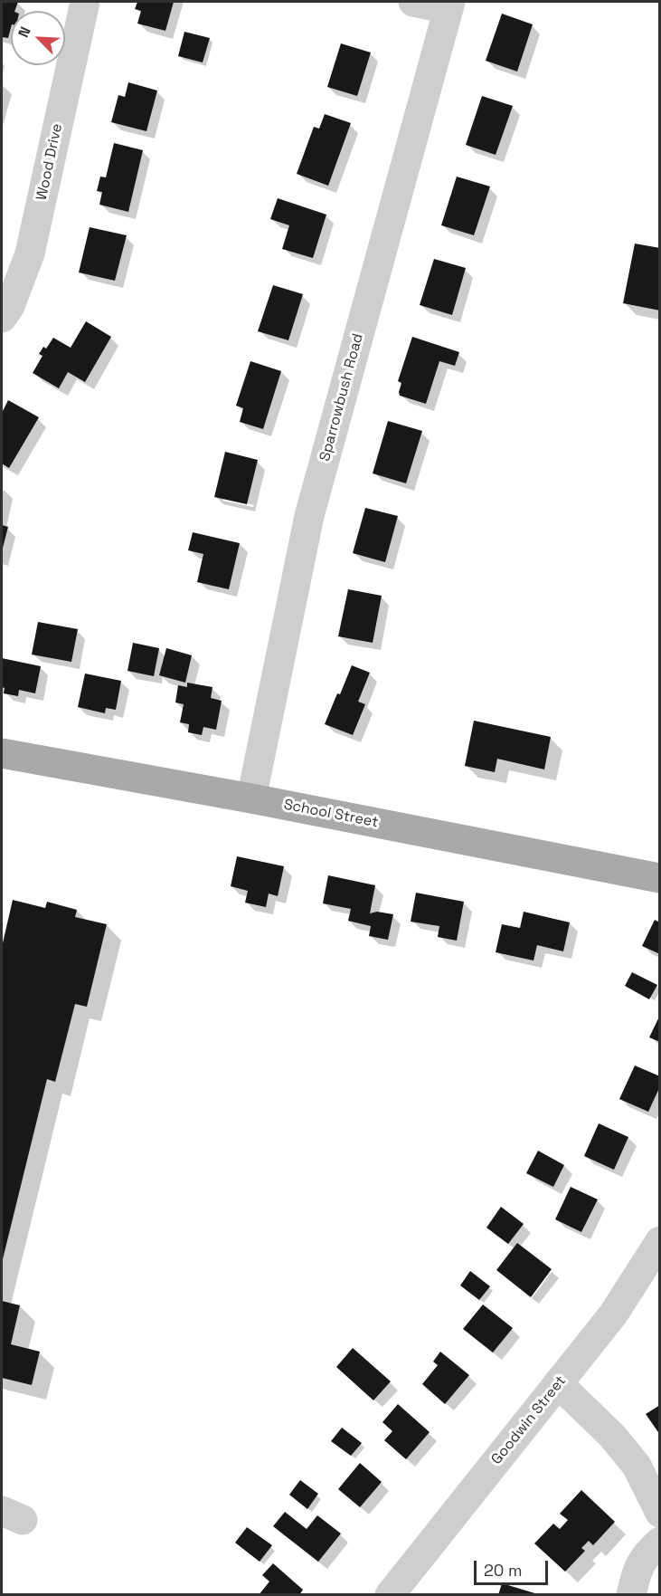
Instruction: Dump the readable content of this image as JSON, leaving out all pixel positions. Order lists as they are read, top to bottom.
{
  "streets": {
    "main road": ["School Street"],
    "street": ["Wood Drive", "Sparrowbush Road", "Goodwin Street"]
  },
  "crossings": [
    ["Sparrowbush Road", "School Street"]
  ],
  "scale_bar": "20 m",
  "north": "top left"
}
